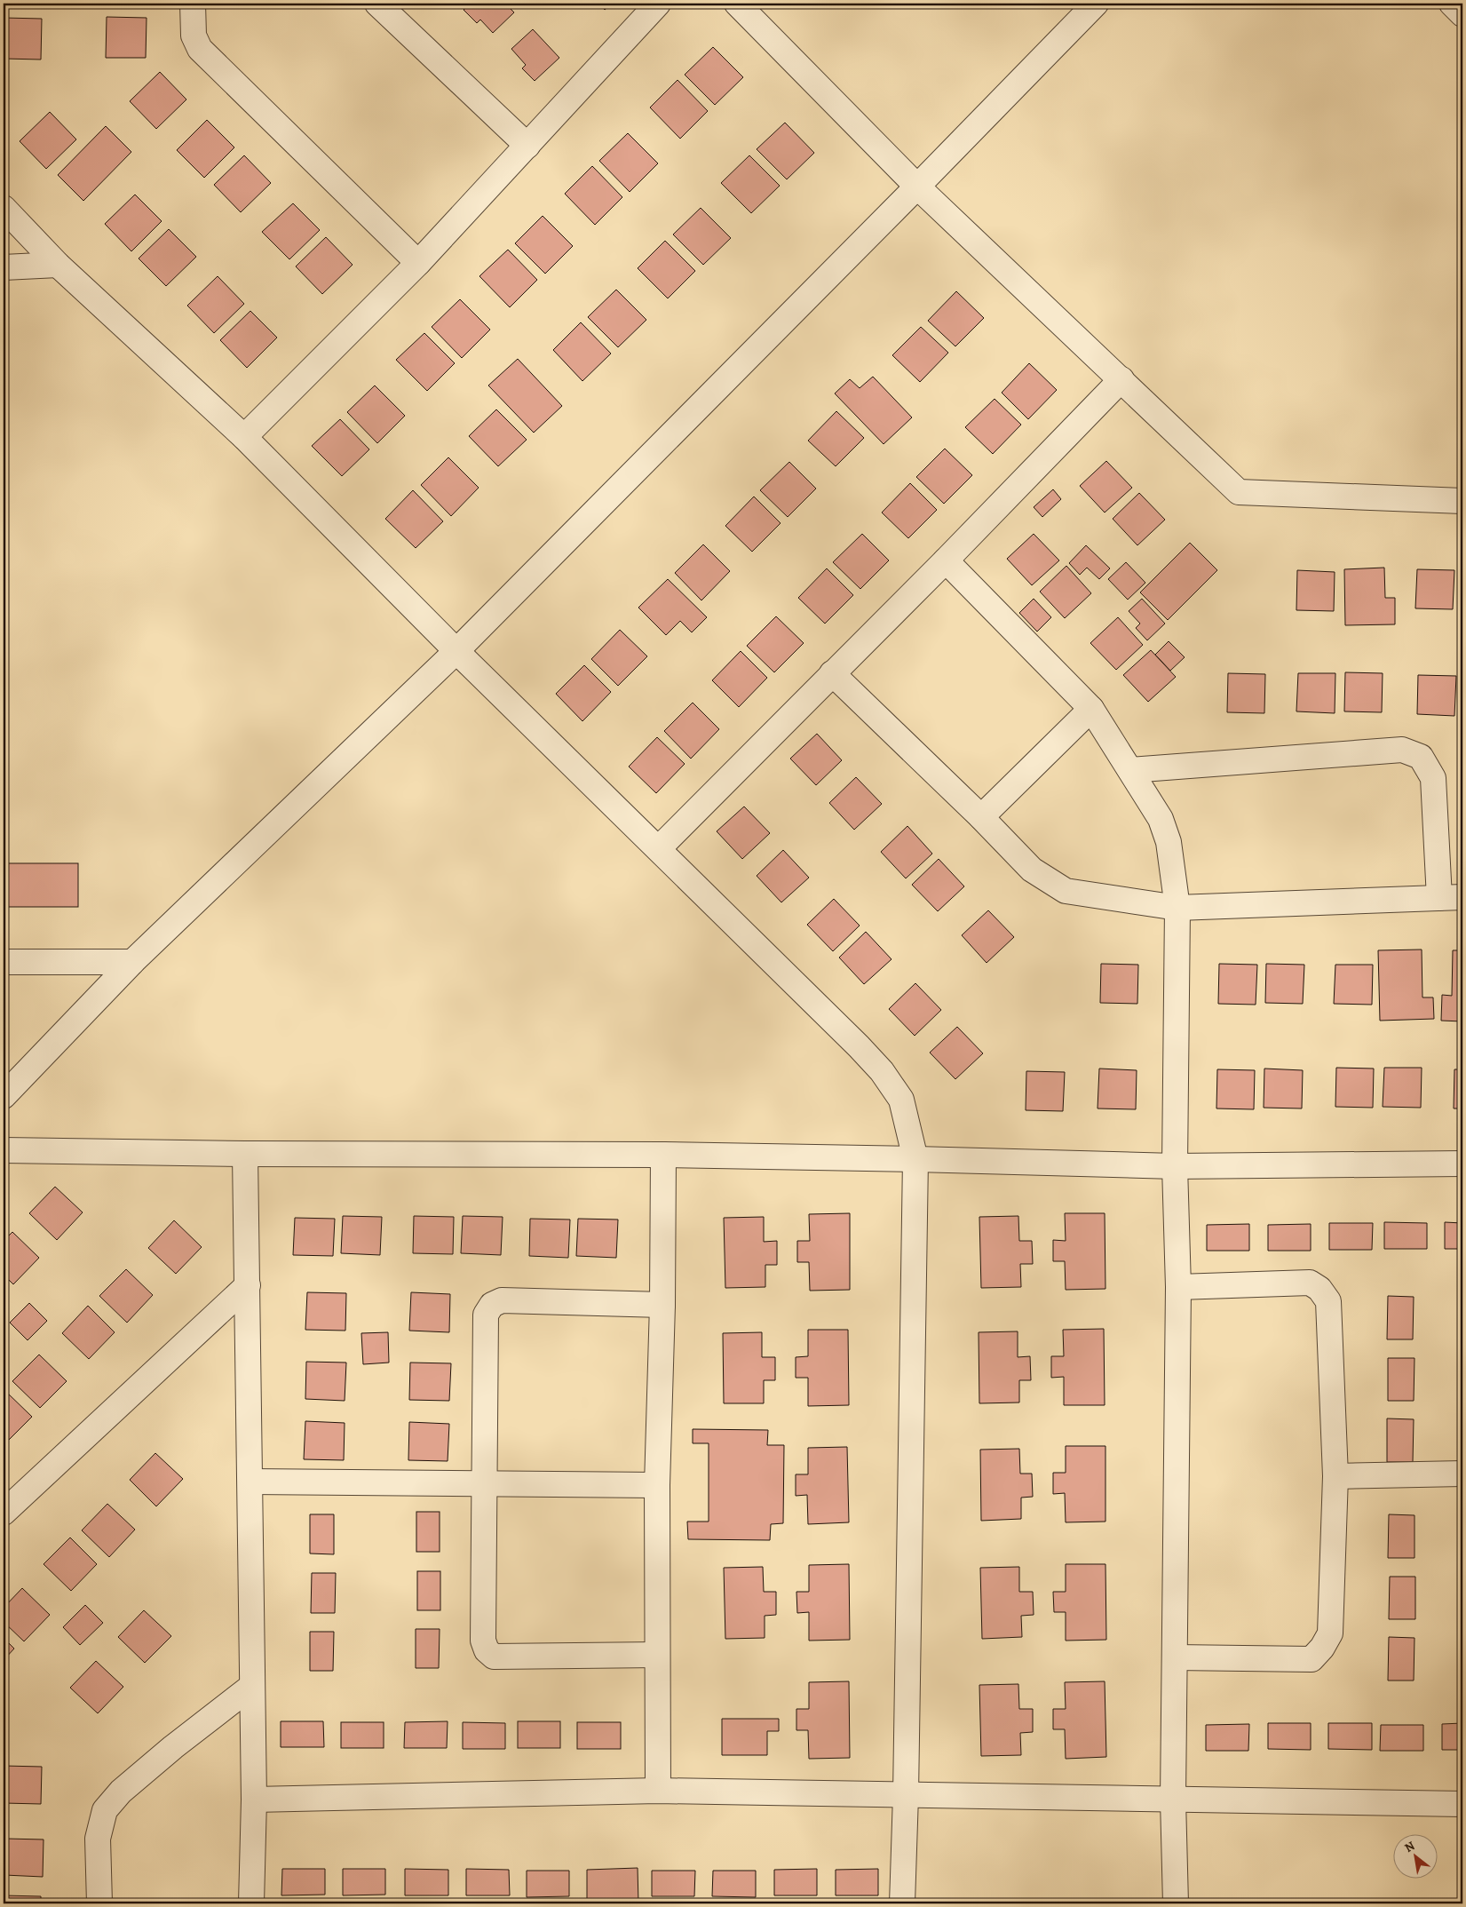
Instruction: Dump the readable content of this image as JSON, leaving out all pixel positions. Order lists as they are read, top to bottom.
{
  "north": "top left"
}
